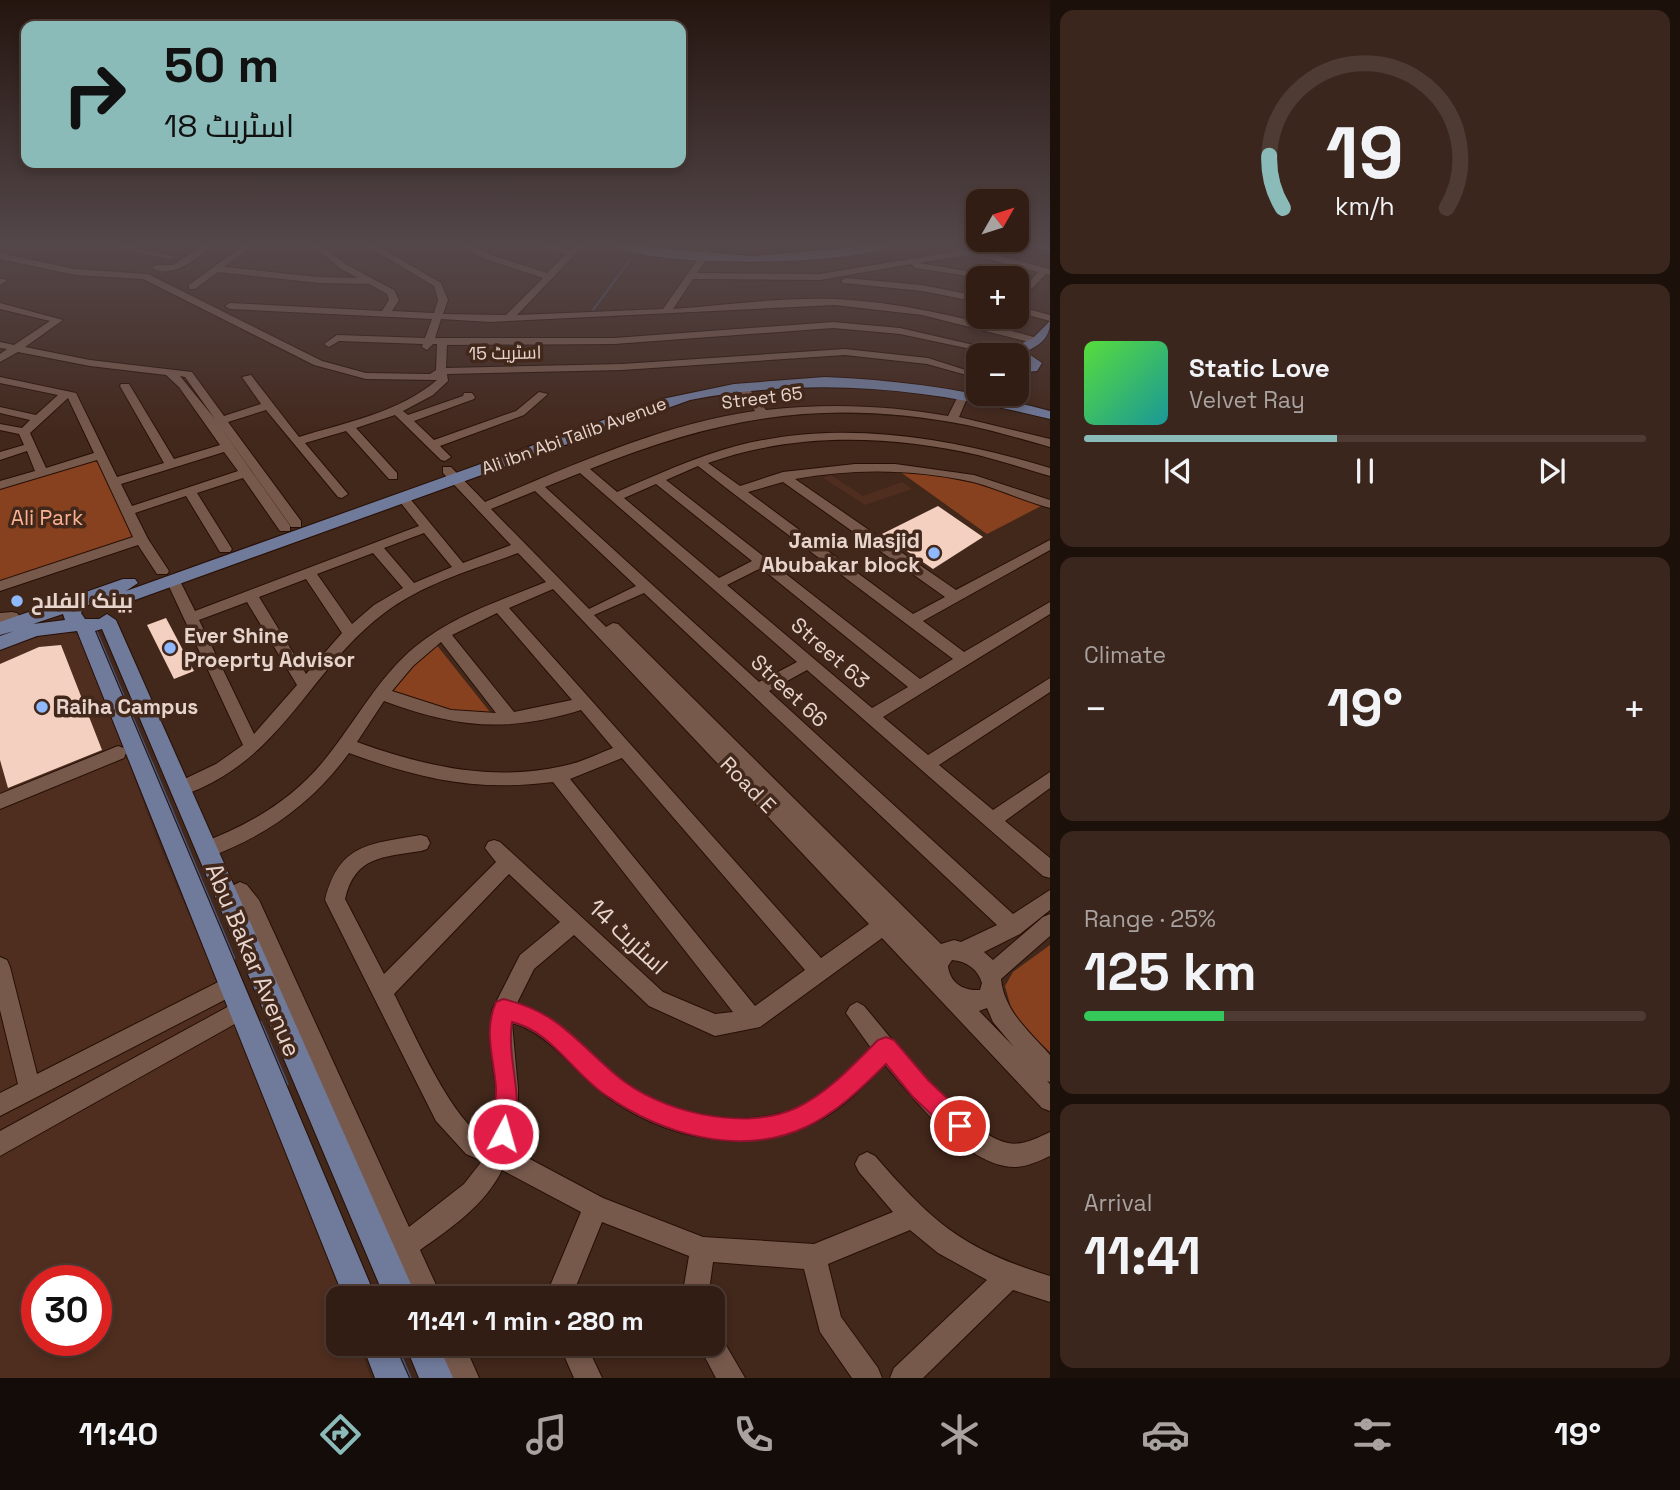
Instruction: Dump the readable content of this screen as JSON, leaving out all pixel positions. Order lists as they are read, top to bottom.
{
  "streets": {
    "main road": ["Ali ibn Abi Talib Avenue", "Abu Bakar Avenue"],
    "street": [
      "اسٹریٹ 15",
      "Street 65",
      "Street 63",
      "Street 66",
      "Road E",
      "اسٹریٹ 14"
    ]
  },
  "crossings": [
    ["Street 65", "Street 63"],
    ["Street 65", "Street 66"],
    ["Street 65", "Road E"],
    ["Ali ibn Abi Talib Avenue", "Road E"],
    ["Ali ibn Abi Talib Avenue", "Abu Bakar Avenue"],
    ["Road E", "اسٹریٹ 14"]
  ],
  "parks": ["Ali Park"],
  "places": [
    "Jamia Masjid Abubakar block",
    "بینک الفلاح",
    "Ever Shine Proeprty Advisor",
    "Raiha Campus"
  ],
  "north": "top right",
  "page": {
    "turn": ["50 m", "اسٹریٹ 18"],
    "map_buttons": ["+", "−"],
    "song": ["Static Love", "Velvet Ray"],
    "tile": [
      "Climate",
      ["Range · 25%", "125 km"],
      ["Arrival", "11:41"]
    ],
    "heat": ["−", "19°", "+"],
    "limit": "30",
    "trip": "11:41 · 1 min · 280 m",
    "tabs": ["11:40", "19°"],
    "gauge": ["19", "km/h"]
  }
}
